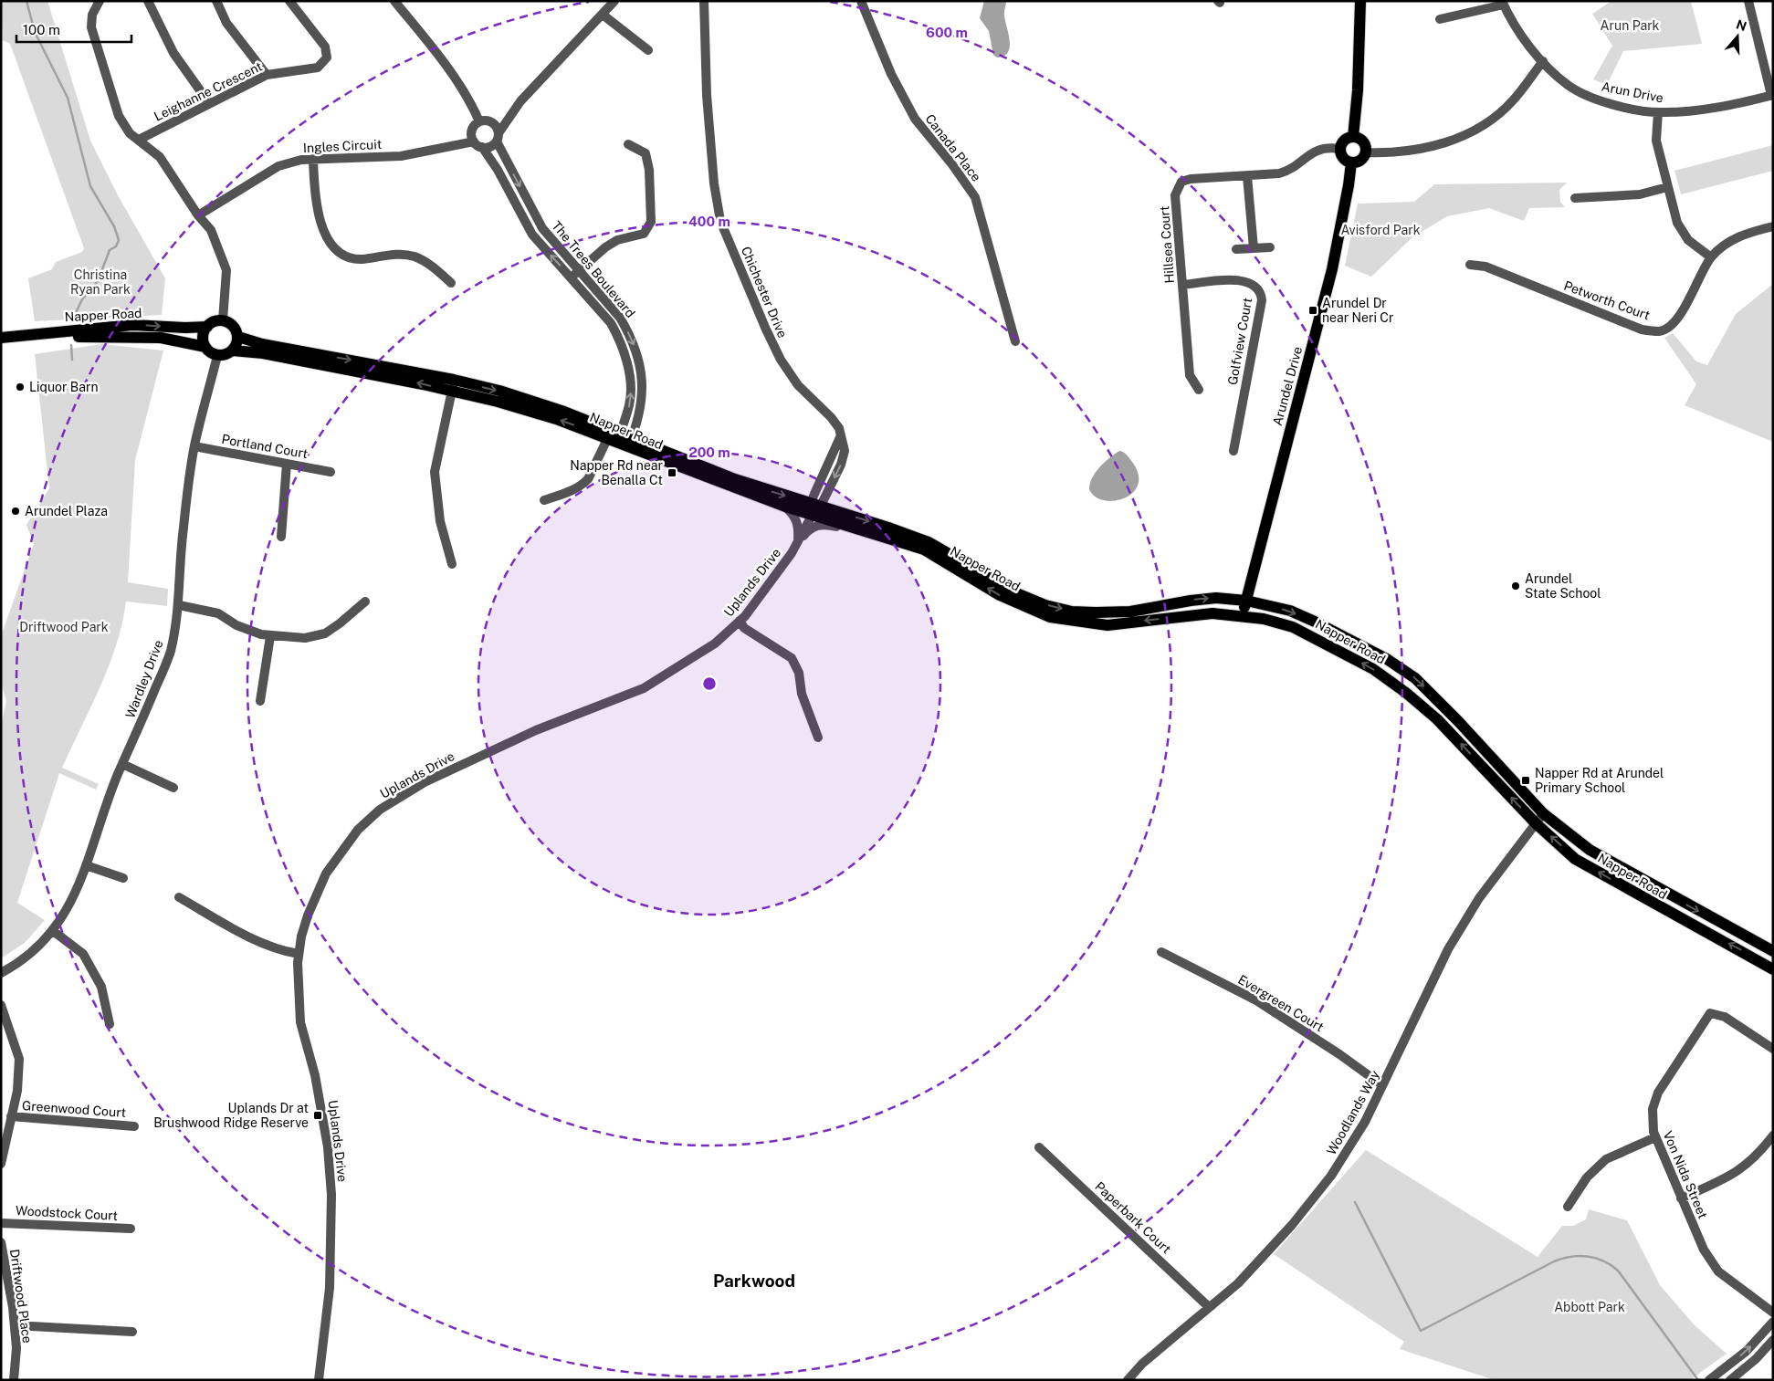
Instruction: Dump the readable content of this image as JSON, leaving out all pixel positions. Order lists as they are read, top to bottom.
{
  "streets": {
    "main road": ["Napper Road", "Arundel Drive"],
    "street": [
      "Leighanne Crescent",
      "Arun Drive",
      "Ingles Circuit",
      "Canada Place",
      "Hillsea Court",
      "The Trees Boulevard",
      "Chichester Drive",
      "Petworth Court",
      "Golfview Court",
      "Portland Court",
      "Uplands Drive",
      "Wardley Drive",
      "Evergreen Court",
      "Greenwood Court",
      "Woodlands Way",
      "Von Nida Street",
      "Woodstock Court",
      "Paperbark Court",
      "Driftwood Place"
    ]
  },
  "crossings": [
    ["Ingles Circuit", "The Trees Boulevard"],
    ["Hillsea Court", "Golfview Court"],
    ["Hillsea Court", "Arundel Drive"],
    ["The Trees Boulevard", "Napper Road"],
    ["Chichester Drive", "Napper Road"],
    ["Chichester Drive", "Uplands Drive"],
    ["Napper Road", "Arundel Drive"],
    ["Napper Road", "Uplands Drive"],
    ["Napper Road", "Wardley Drive"],
    ["Napper Road", "Woodlands Way"],
    ["Portland Court", "Wardley Drive"],
    ["Evergreen Court", "Woodlands Way"],
    ["Woodlands Way", "Paperbark Court"]
  ],
  "districts": ["Parkwood"],
  "parks": [
    "Arun Park",
    "Avisford Park",
    "Christina Ryan Park",
    "Driftwood Park",
    "Abbott Park"
  ],
  "places": {
    "transit": [
      "Arundel Dr near Neri Cr",
      "Napper Rd near Benalla Ct",
      "Napper Rd at Arundel Primary School",
      "Uplands Dr at Brushwood Ridge Reserve"
    ],
    "other": ["Liquor Barn", "Arundel Plaza", "Arundel State School"]
  },
  "scale_bar": "100 m",
  "north": "top",
  "rings": ["600 m", "400 m", "200 m"]
}
